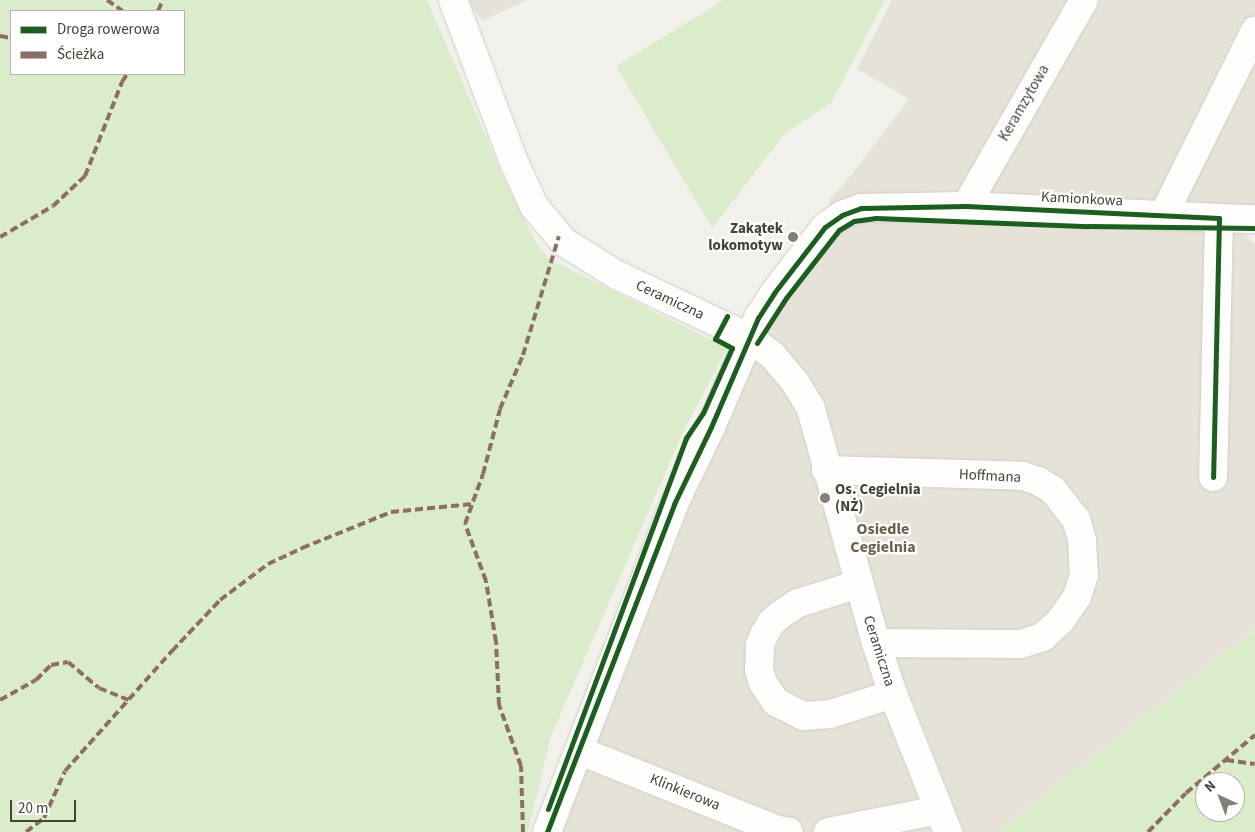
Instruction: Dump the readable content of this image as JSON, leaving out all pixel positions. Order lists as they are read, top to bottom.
{
  "streets": {
    "street": [
      "Keramzytowa",
      "Kamionkowa",
      "Ceramiczna",
      "Hoffmana",
      "Klinkierowa"
    ]
  },
  "crossings": [
    ["Keramzytowa", "Kamionkowa"],
    ["Kamionkowa", "Ceramiczna"],
    ["Kamionkowa", "Klinkierowa"],
    ["Ceramiczna", "Hoffmana"]
  ],
  "districts": ["Osiedle Cegielnia"],
  "places": ["Zakątek lokomotyw", "Os. Cegielnia (NŻ)"],
  "legend": ["Droga rowerowa", "Ścieżka"],
  "scale_bar": "20 m",
  "north": "top left"
}
